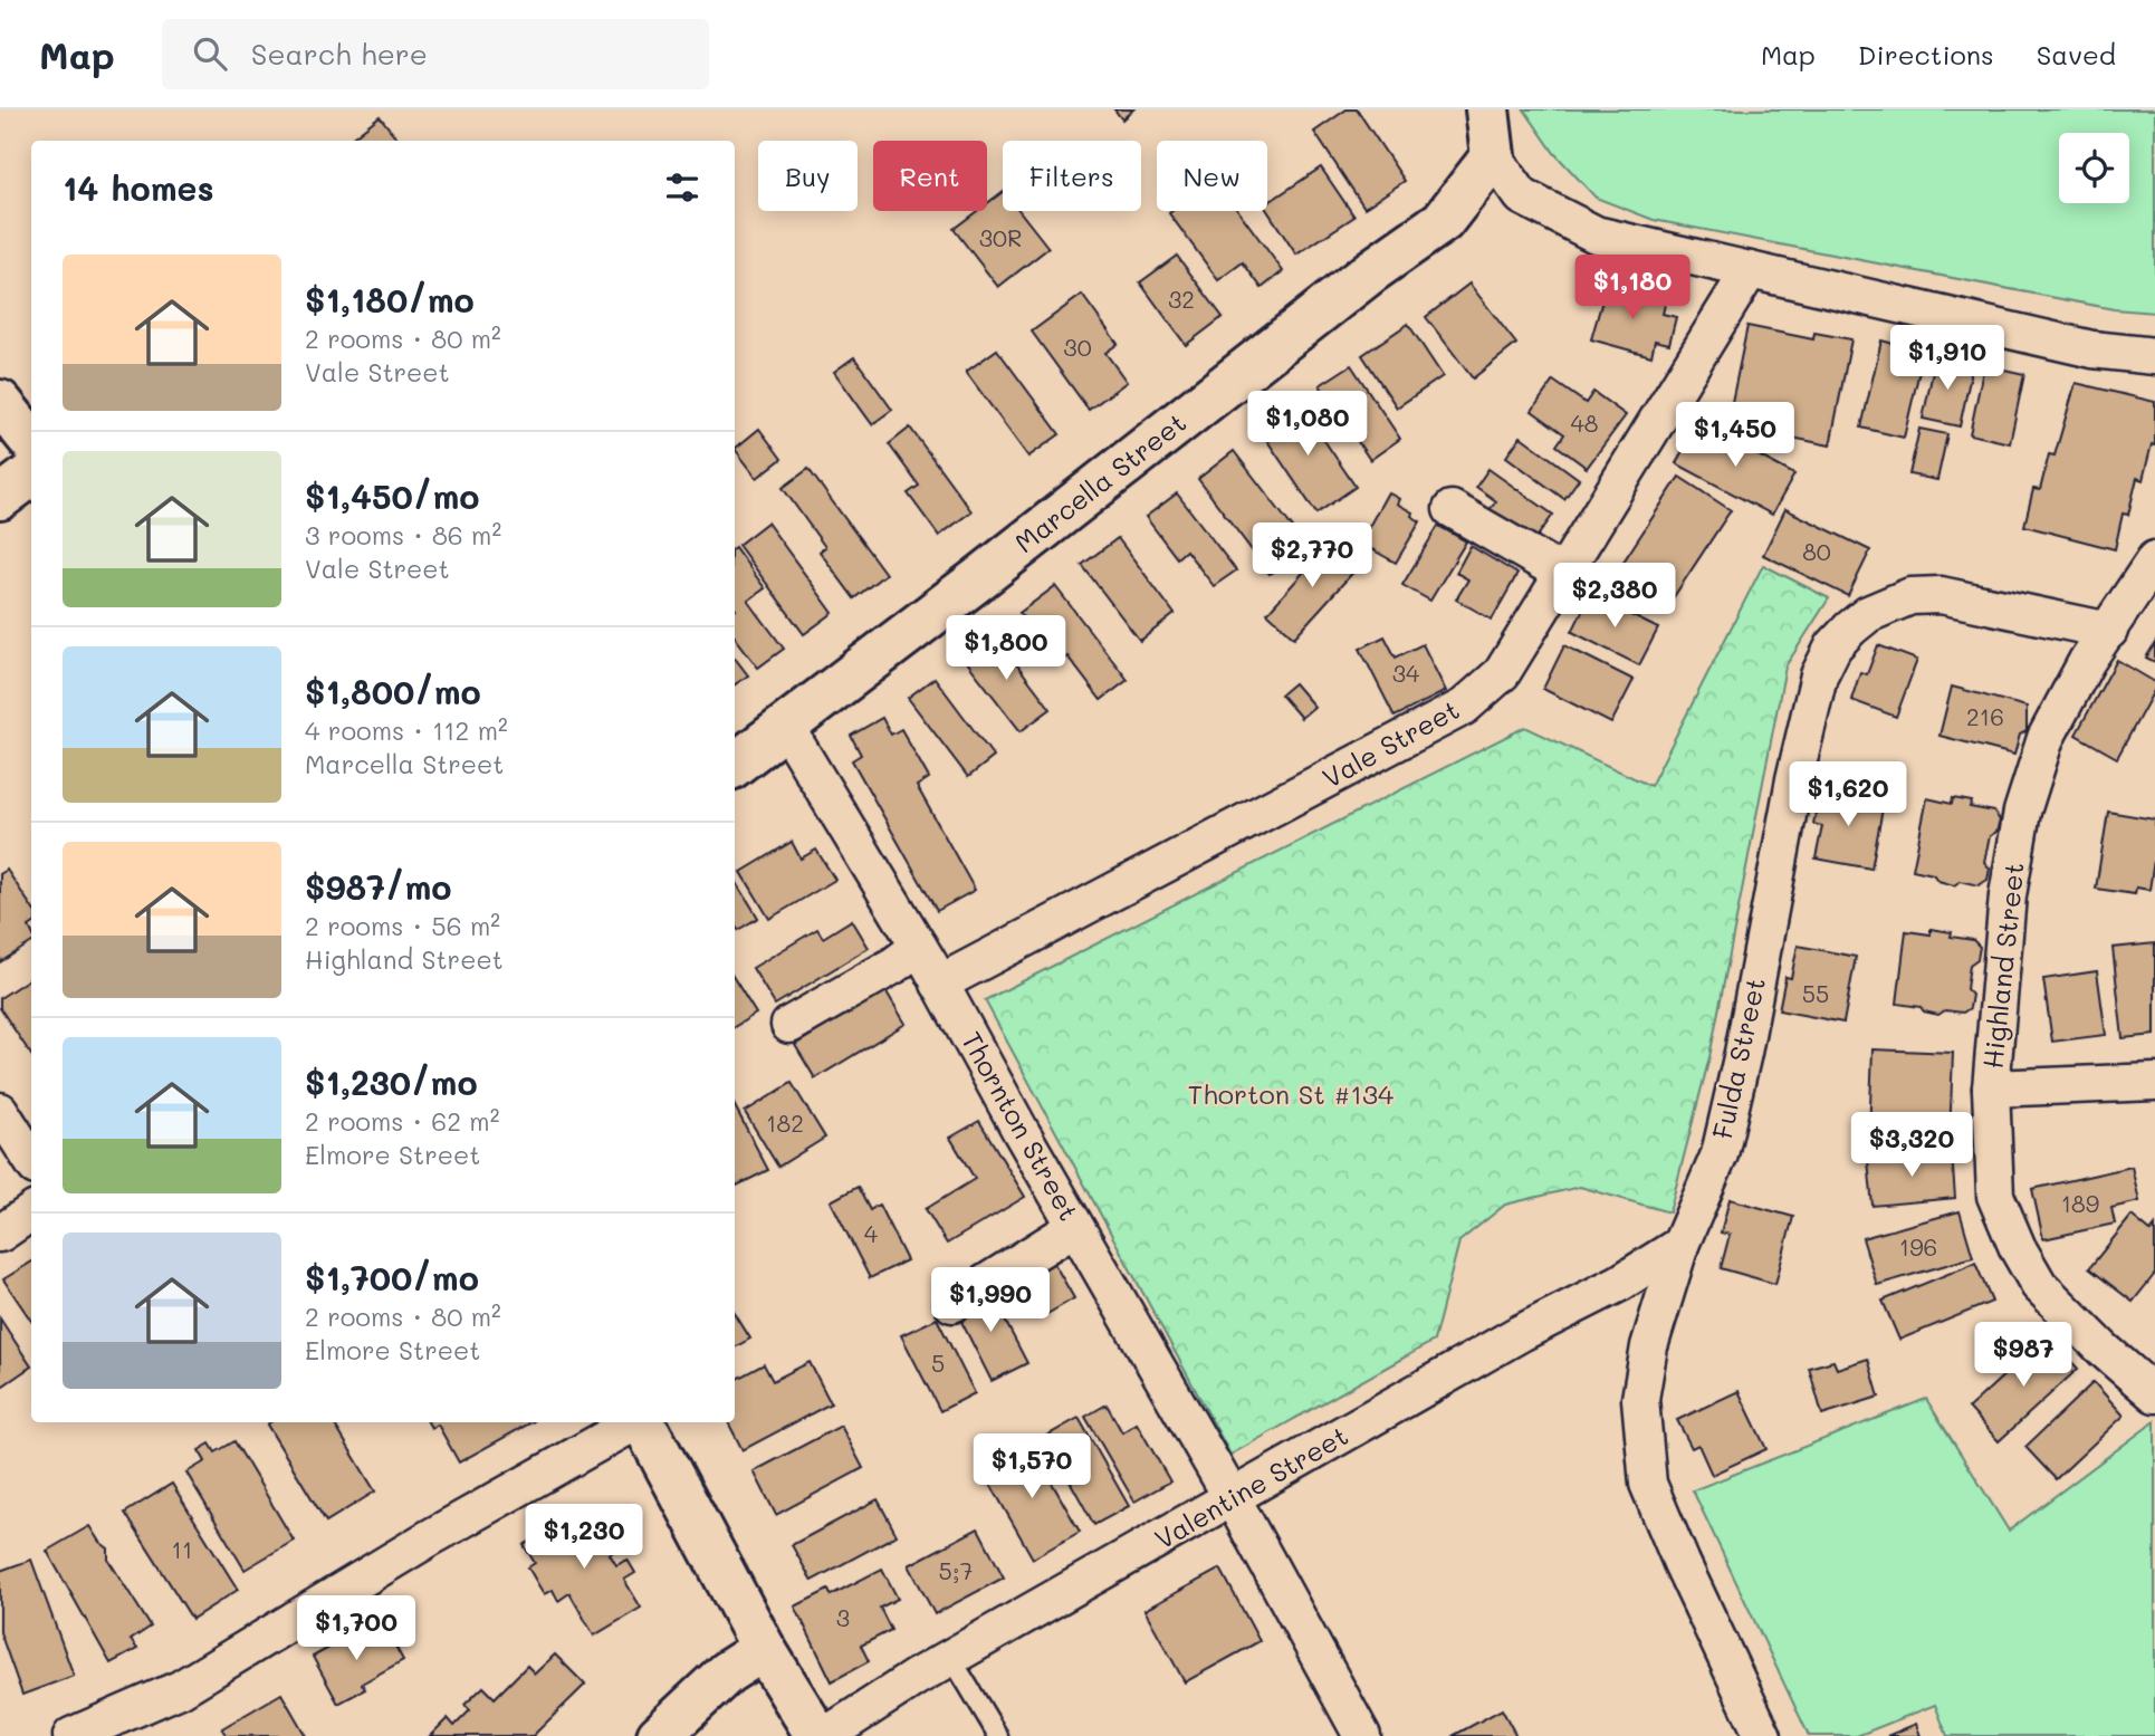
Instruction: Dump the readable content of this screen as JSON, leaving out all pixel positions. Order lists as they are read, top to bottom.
{
  "streets": {
    "street": [
      "Marcella Street",
      "Vale Street",
      "Highland Street",
      "Fulda Street",
      "Thornton Street",
      "Valentine Street"
    ]
  },
  "crossings": [
    ["Marcella Street", "Thornton Street"],
    ["Vale Street", "Thornton Street"],
    ["Highland Street", "Fulda Street"],
    ["Fulda Street", "Valentine Street"],
    ["Thornton Street", "Valentine Street"]
  ],
  "parks": ["Thorton St #134"],
  "house_numbers": [
    "30R",
    "32",
    "30",
    "48",
    "80",
    "34",
    "216",
    "55",
    "182",
    "189",
    "4",
    "196",
    "5",
    "11",
    "5;7",
    "3"
  ],
  "page": {
    "header": "Map",
    "search": "Search here",
    "nav": ["Map", "Directions", "Saved"],
    "chip": [
      "Buy",
      "Rent",
      "Filters",
      "New"
    ],
    "heading": "14 homes",
    "list": [
      {
        "name": "$1,180/mo",
        "note": "2 rooms · 80 m² · Vale Street"
      },
      {
        "name": "$1,450/mo",
        "note": "3 rooms · 86 m² · Vale Street"
      },
      {
        "name": "$1,800/mo",
        "note": "4 rooms · 112 m² · Marcella Street"
      },
      {
        "name": "$987/mo",
        "note": "2 rooms · 56 m² · Highland Street"
      },
      {
        "name": "$1,230/mo",
        "note": "2 rooms · 62 m² · Elmore Street"
      },
      {
        "name": "$1,700/mo",
        "note": "2 rooms · 80 m² · Elmore Street"
      }
    ],
    "price": [
      "$1,180",
      "$1,910",
      "$1,080",
      "$1,450",
      "$2,770",
      "$2,380",
      "$1,800",
      "$1,620",
      "$3,320",
      "$1,990",
      "$987",
      "$1,570",
      "$1,230",
      "$1,700"
    ]
  }
}
